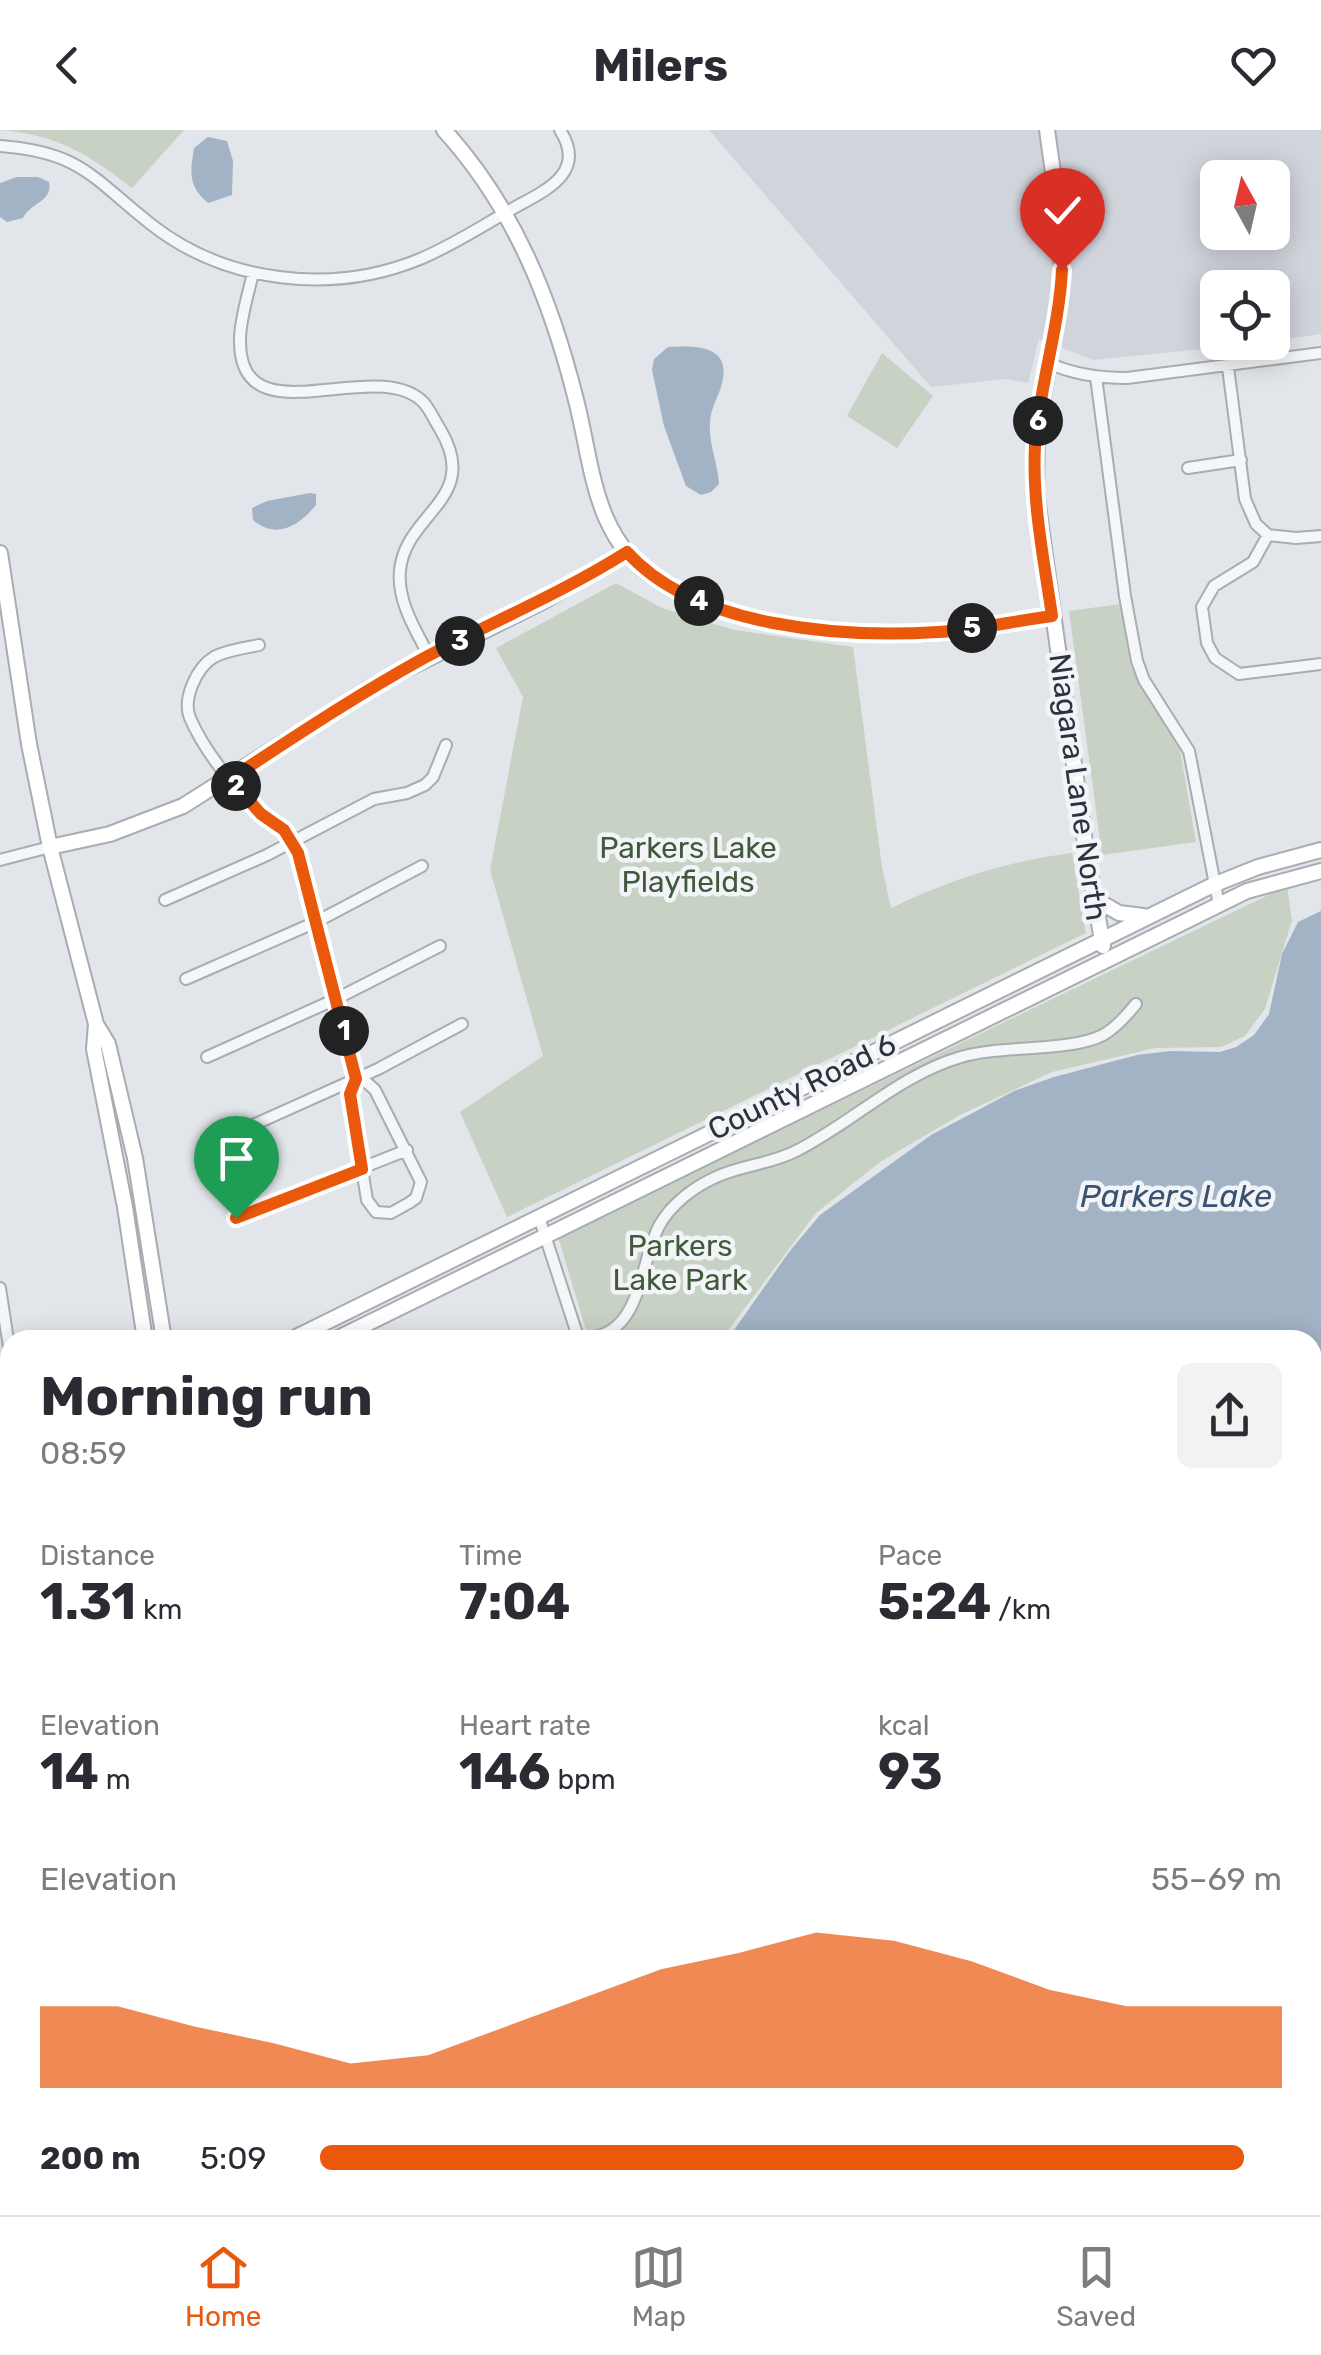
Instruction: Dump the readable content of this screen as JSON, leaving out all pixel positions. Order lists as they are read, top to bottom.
{
  "streets": {
    "main road": ["Niagara Lane North", "County Road 6"]
  },
  "crossings": [
    ["Niagara Lane North", "County Road 6"]
  ],
  "water": ["Parkers Lake"],
  "parks": ["Parkers Lake Playfields", "Parkers Lake Park"],
  "north": "top",
  "page": {
    "header": "Milers",
    "pins": [
      "6",
      "4",
      "5",
      "3",
      "2",
      "1"
    ],
    "heading": ["Morning run", "08:59"],
    "stats": [
      ["Distance", "1.31 km"],
      ["Time", "7:04"],
      ["Pace", "5:24 /km"],
      ["Elevation", "14 m"],
      ["Heart rate", "146 bpm"],
      ["kcal", "93"]
    ],
    "chart": ["Elevation", "55–69 m"],
    "list": [
      {
        "name": "200 m",
        "note": "5:09"
      }
    ],
    "tabs": ["Home", "Map", "Saved"]
  }
}
